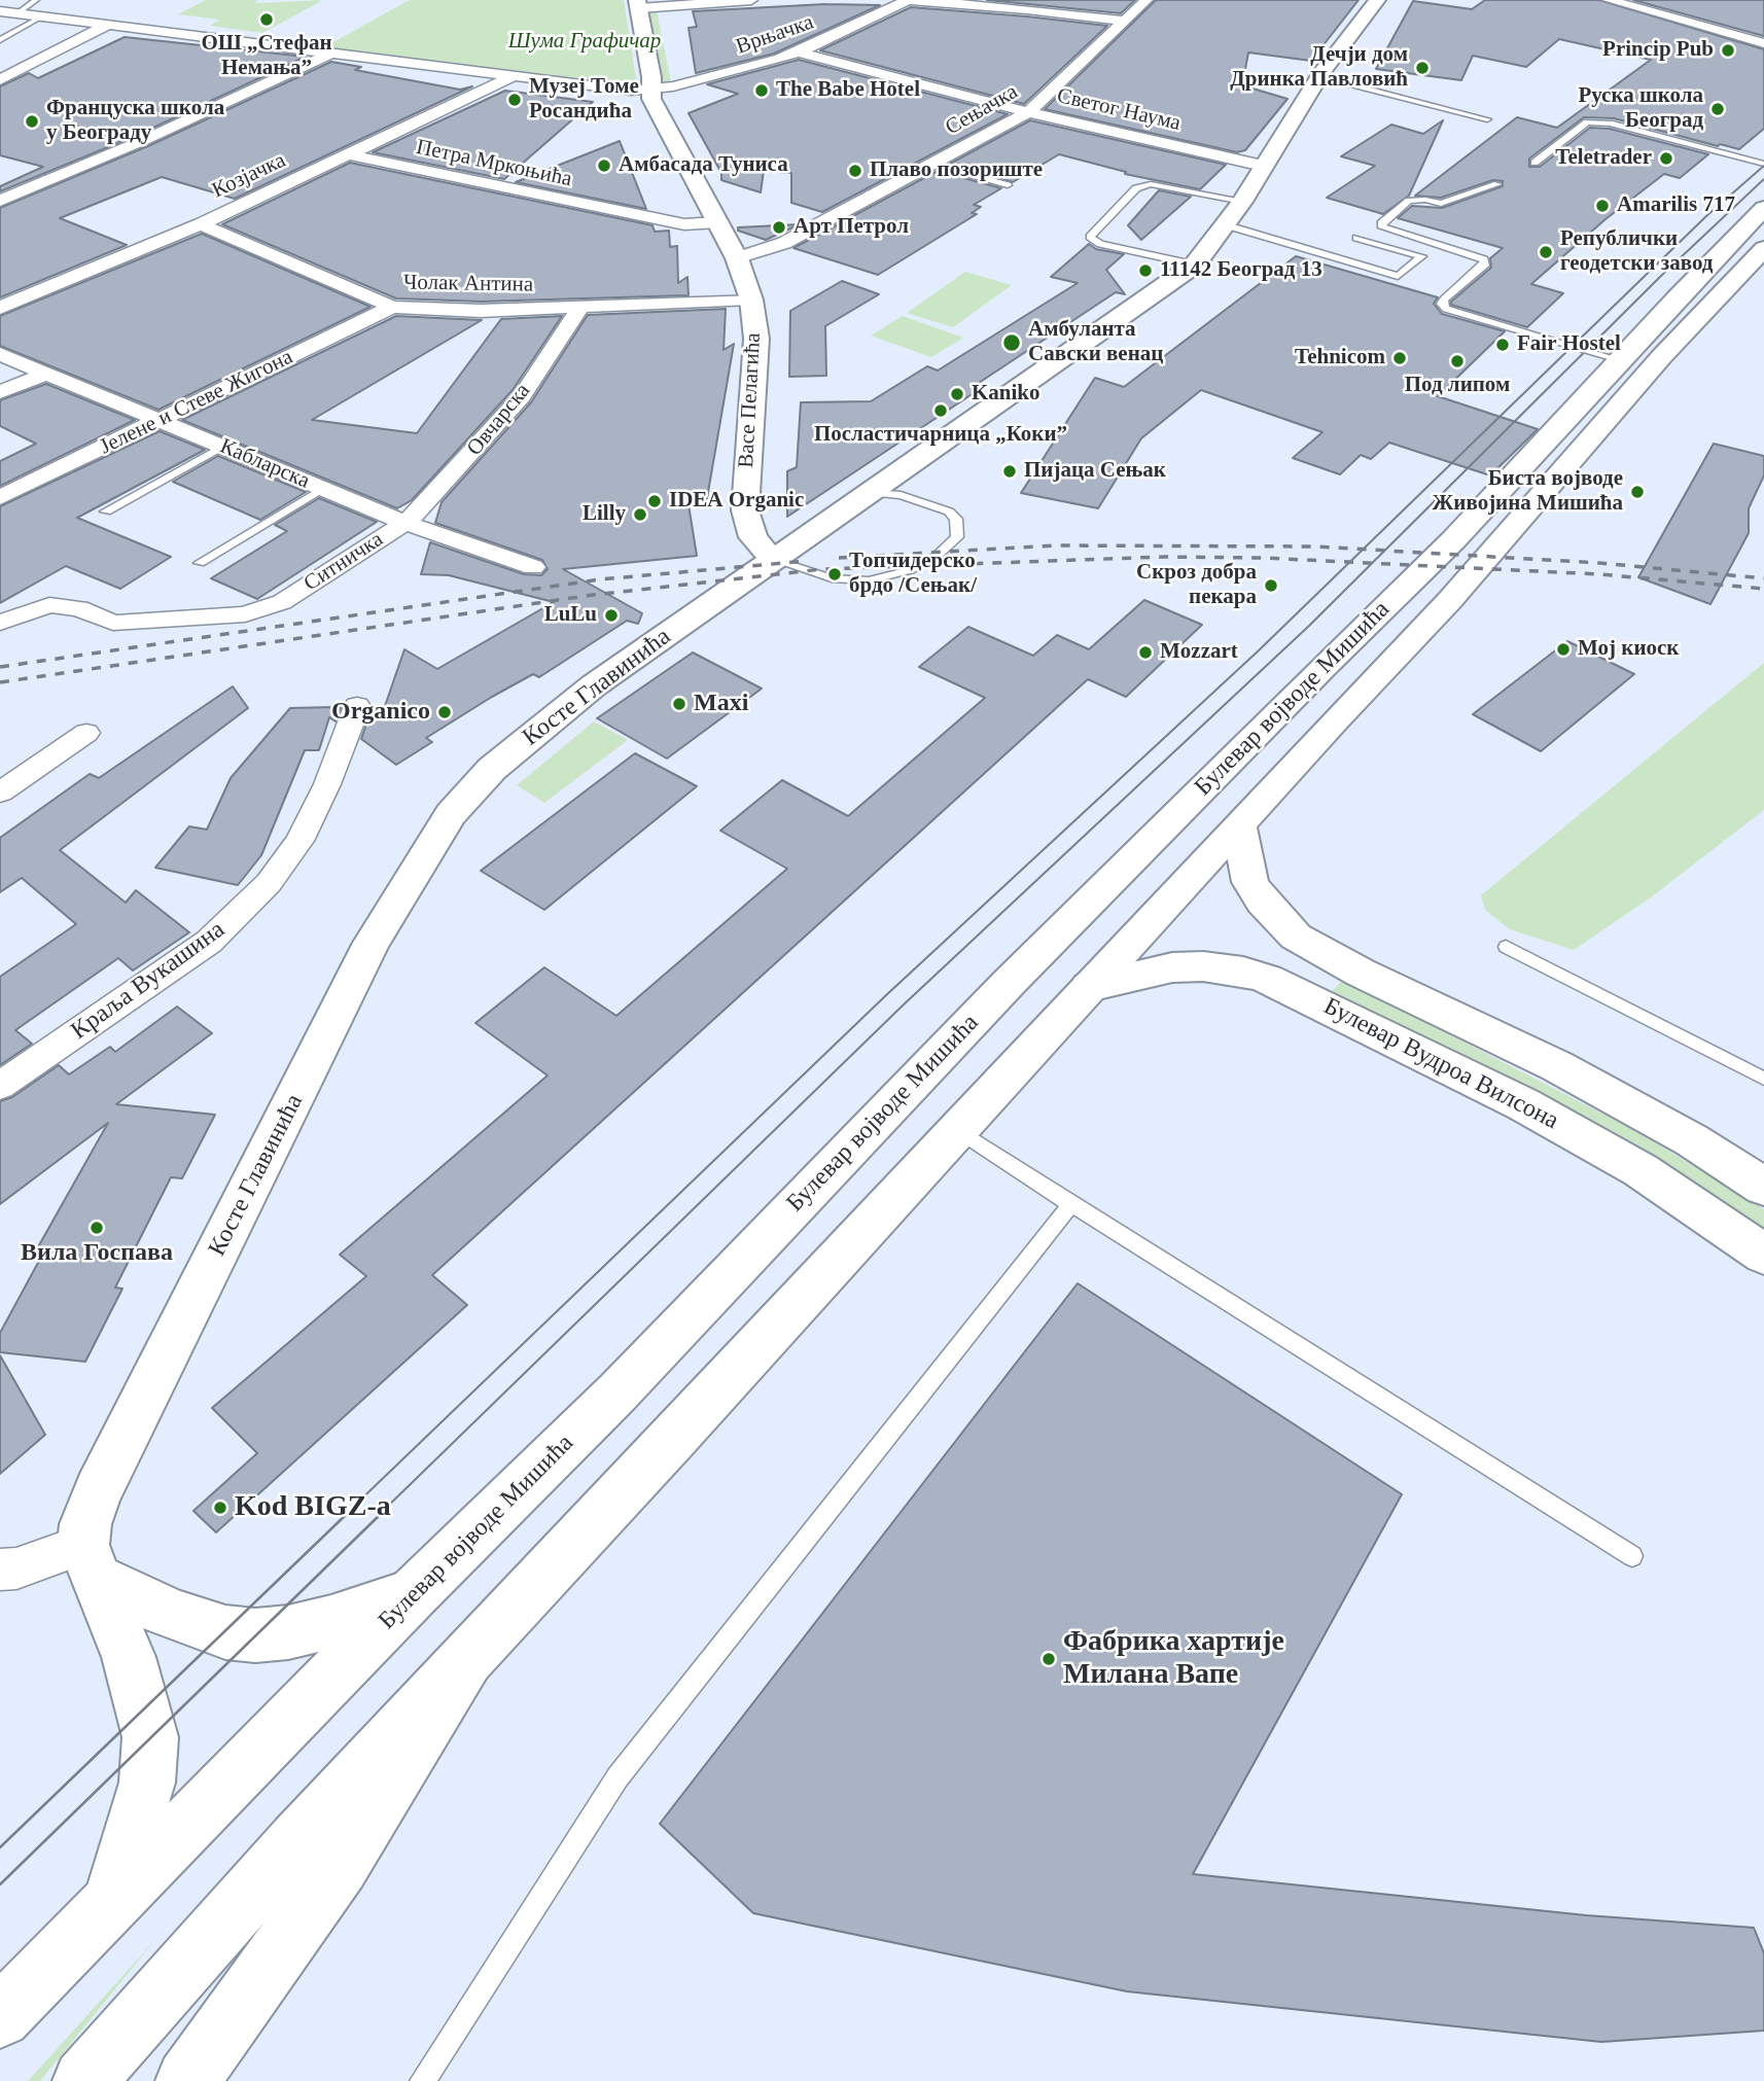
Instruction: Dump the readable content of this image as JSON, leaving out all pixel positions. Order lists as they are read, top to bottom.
{
  "streets": {
    "main road": [
      "Васе Пелагића",
      "Косте Главинића",
      "Булевар војводе Мишића",
      "Булевар Вудроа Вилсона"
    ],
    "street": [
      "Врњачка",
      "Сењачка",
      "Светог Наума",
      "Петра Мркоњића",
      "Козјачка",
      "Чолак Антина",
      "Јелене и Стеве Жигона",
      "Овчарска",
      "Кабларска",
      "Ситничка",
      "Краља Вукашина"
    ]
  },
  "crossings": [
    ["Врњачка", "Светог Наума"],
    ["Врњачка", "Козјачка"],
    ["Врњачка", "Васе Пелагића"],
    ["Сењачка", "Светог Наума"],
    ["Сењачка", "Васе Пелагића"],
    ["Светог Наума", "Косте Главинића"],
    ["Петра Мркоњића", "Козјачка"],
    ["Петра Мркоњића", "Васе Пелагића"],
    ["Козјачка", "Чолак Антина"],
    ["Чолак Антина", "Васе Пелагића"],
    ["Чолак Антина", "Јелене и Стеве Жигона"],
    ["Чолак Антина", "Овчарска"],
    ["Васе Пелагића", "Косте Главинића"],
    ["Јелене и Стеве Жигона", "Кабларска"],
    ["Овчарска", "Кабларска"],
    ["Овчарска", "Ситничка"],
    ["Кабларска", "Ситничка"],
    ["Булевар војводе Мишића", "Булевар Вудроа Вилсона"]
  ],
  "parks": ["Шума Графичар"],
  "places": [
    "ОШ „Стефан Немања”",
    "Princip Pub",
    "Дечји дом Дринка Павловић",
    "The Babe Hotel",
    "Музеј Томе Росандића",
    "Руска школа Београд",
    "Француска школа у Београду",
    "Teletrader",
    "Амбасада Туниса",
    "Плаво позориште",
    "Amarilis 717",
    "Арт Петрол",
    "Републички геодетски завод",
    "11142 Београд 13",
    "Амбуланта Савски венац",
    "Fair Hostel",
    "Tehnicom",
    "Под липом",
    "Kaniko",
    "Посластичарница „Коки”",
    "Пијаца Сењак",
    "Биста војводе Живојина Мишића",
    "IDEA Organic",
    "Lilly",
    "Топчидерско брдо /Сењак/",
    "Скроз добра пекара",
    "LuLu",
    "Мој киоск",
    "Mozzart",
    "Maxi",
    "Organico",
    "Вила Госпава",
    "Kod BIGZ-a",
    "Фабрика хартије Милана Вапе"
  ]
}
